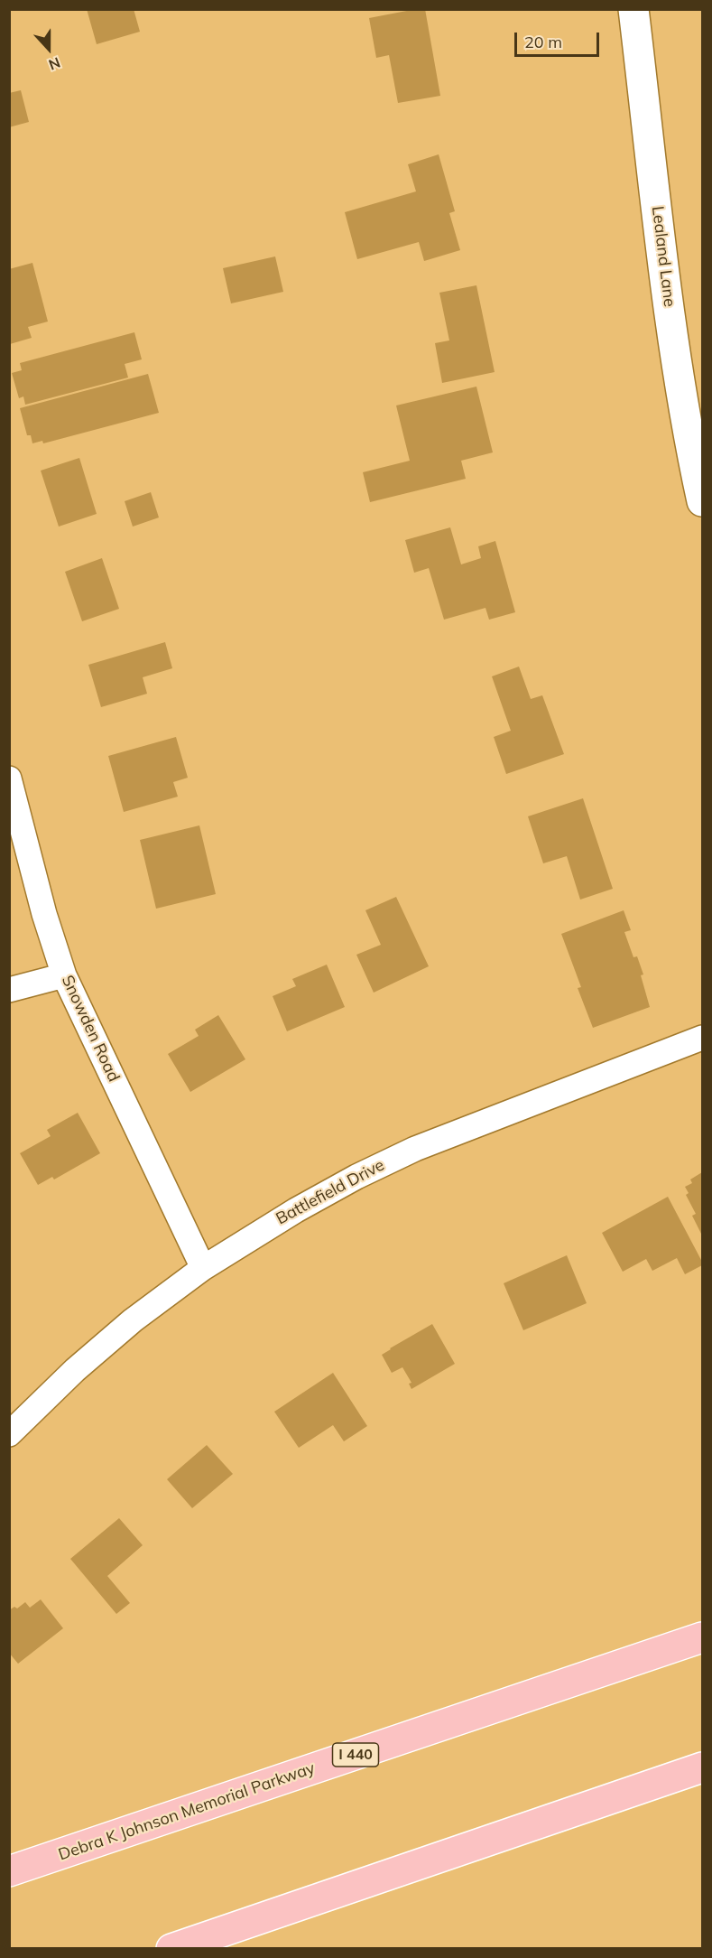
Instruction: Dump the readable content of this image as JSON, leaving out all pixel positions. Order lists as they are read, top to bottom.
{
  "streets": {
    "highway": ["I 440", "Debra K Johnson Memorial Parkway"],
    "street": ["Lealand Lane", "Snowden Road", "Battlefield Drive"]
  },
  "crossings": [
    ["Snowden Road", "Battlefield Drive"]
  ],
  "scale_bar": "20 m",
  "north": "bottom"
}
